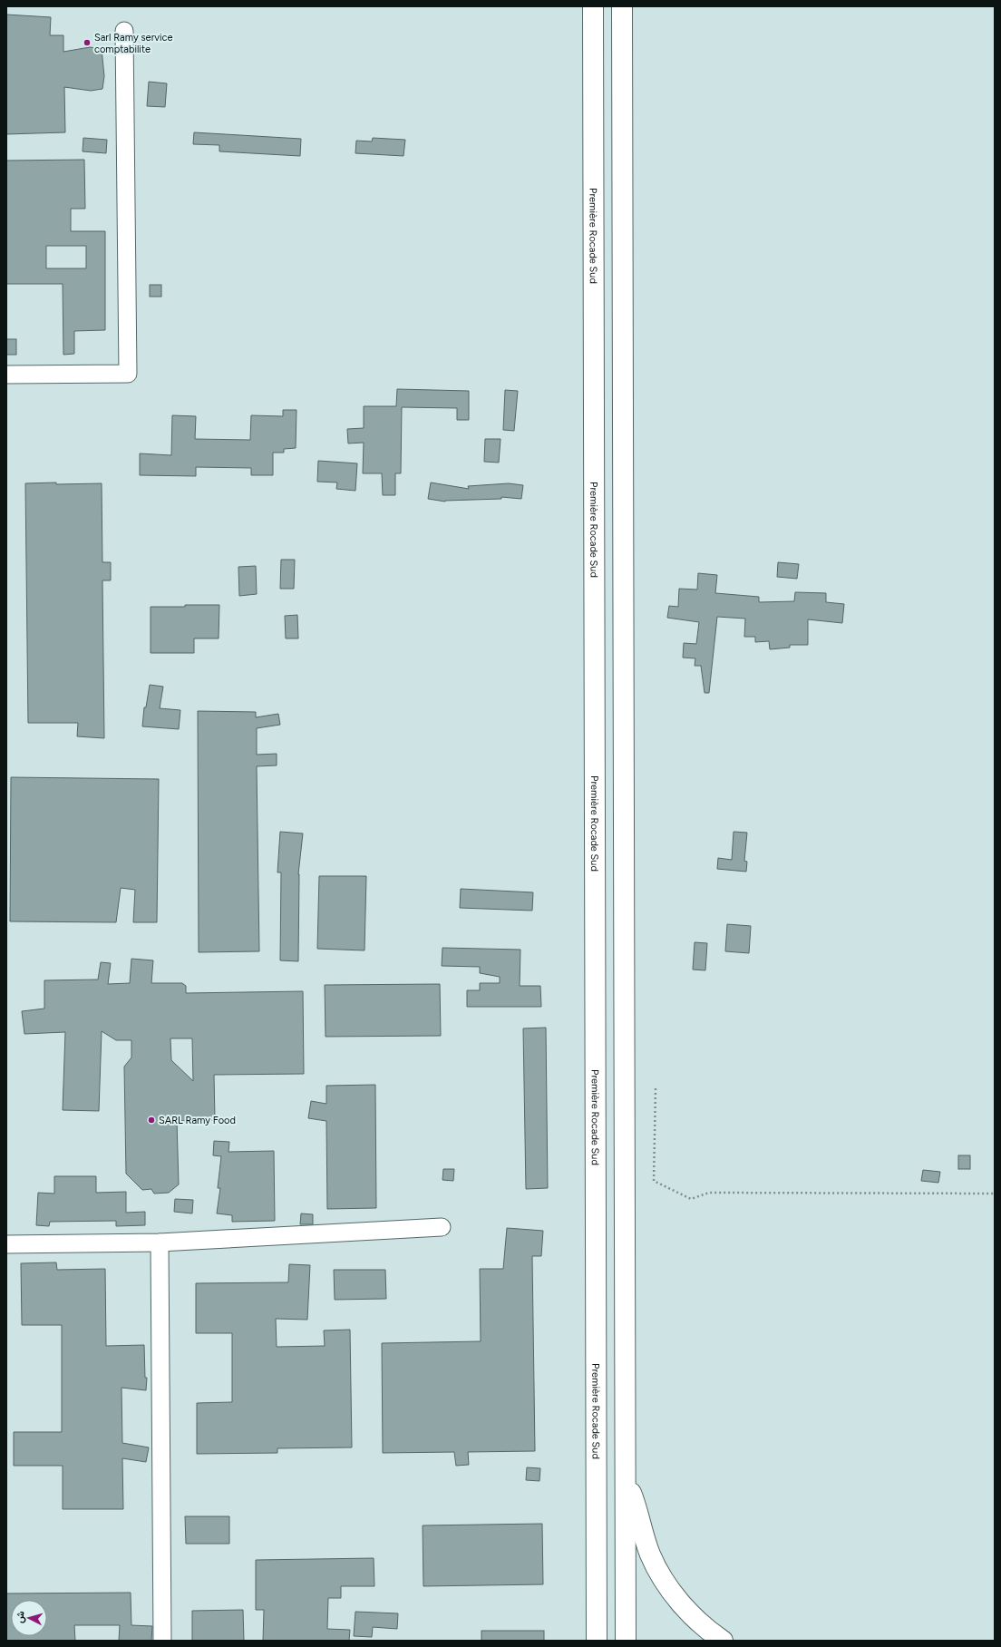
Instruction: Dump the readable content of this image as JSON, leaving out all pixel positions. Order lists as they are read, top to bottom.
{
  "streets": {
    "highway": ["Première Rocade Sud"]
  },
  "places": ["Sarl Ramy service comptabilite", "SARL Ramy Food"],
  "north": "left"
}
